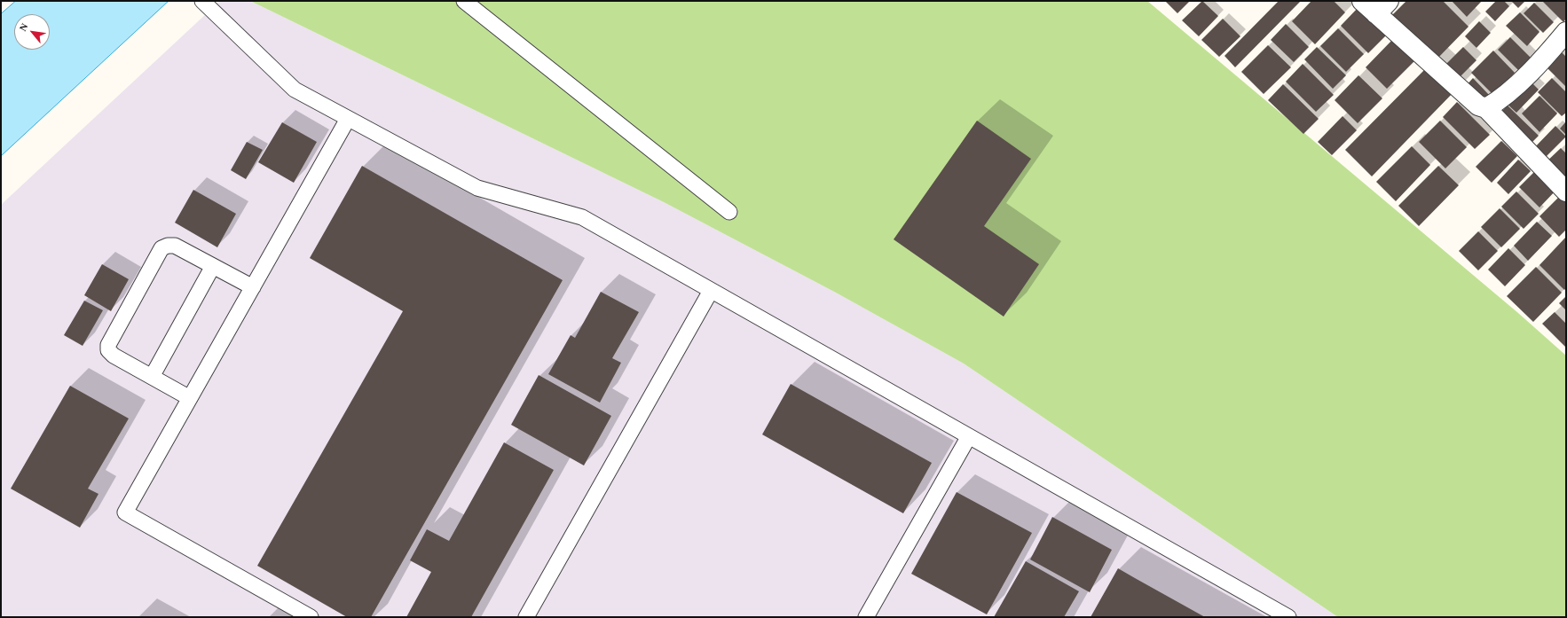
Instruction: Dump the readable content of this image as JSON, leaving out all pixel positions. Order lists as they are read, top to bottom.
{
  "north": "top left"
}
